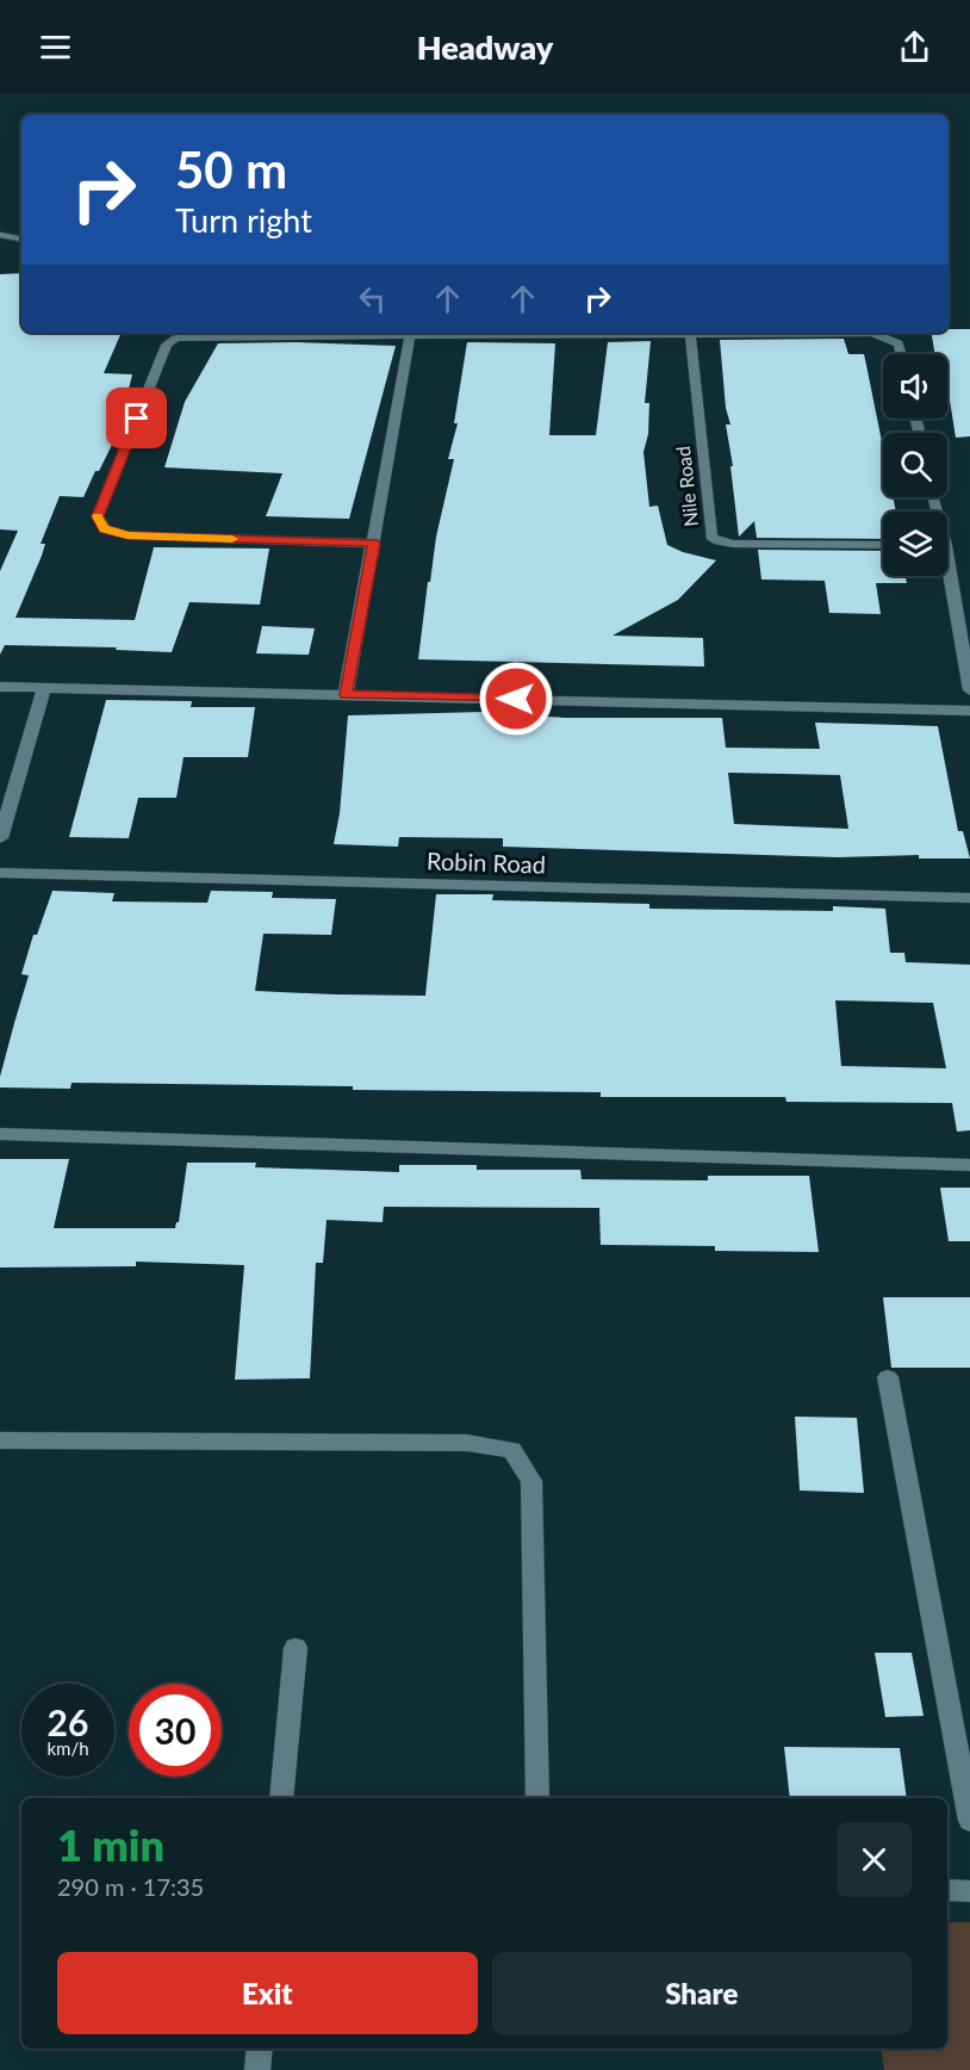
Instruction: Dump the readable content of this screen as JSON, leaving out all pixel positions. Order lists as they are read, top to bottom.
{
  "streets": {
    "street": ["Nile Road", "Robin Road"]
  },
  "page": {
    "header": "Headway",
    "turn": ["50 m", "Turn right"],
    "speed": "26 km/h",
    "limit": "30",
    "heading": ["1 min", "290 m · 17:35"],
    "buttons": ["Exit", "Share"]
  }
}
